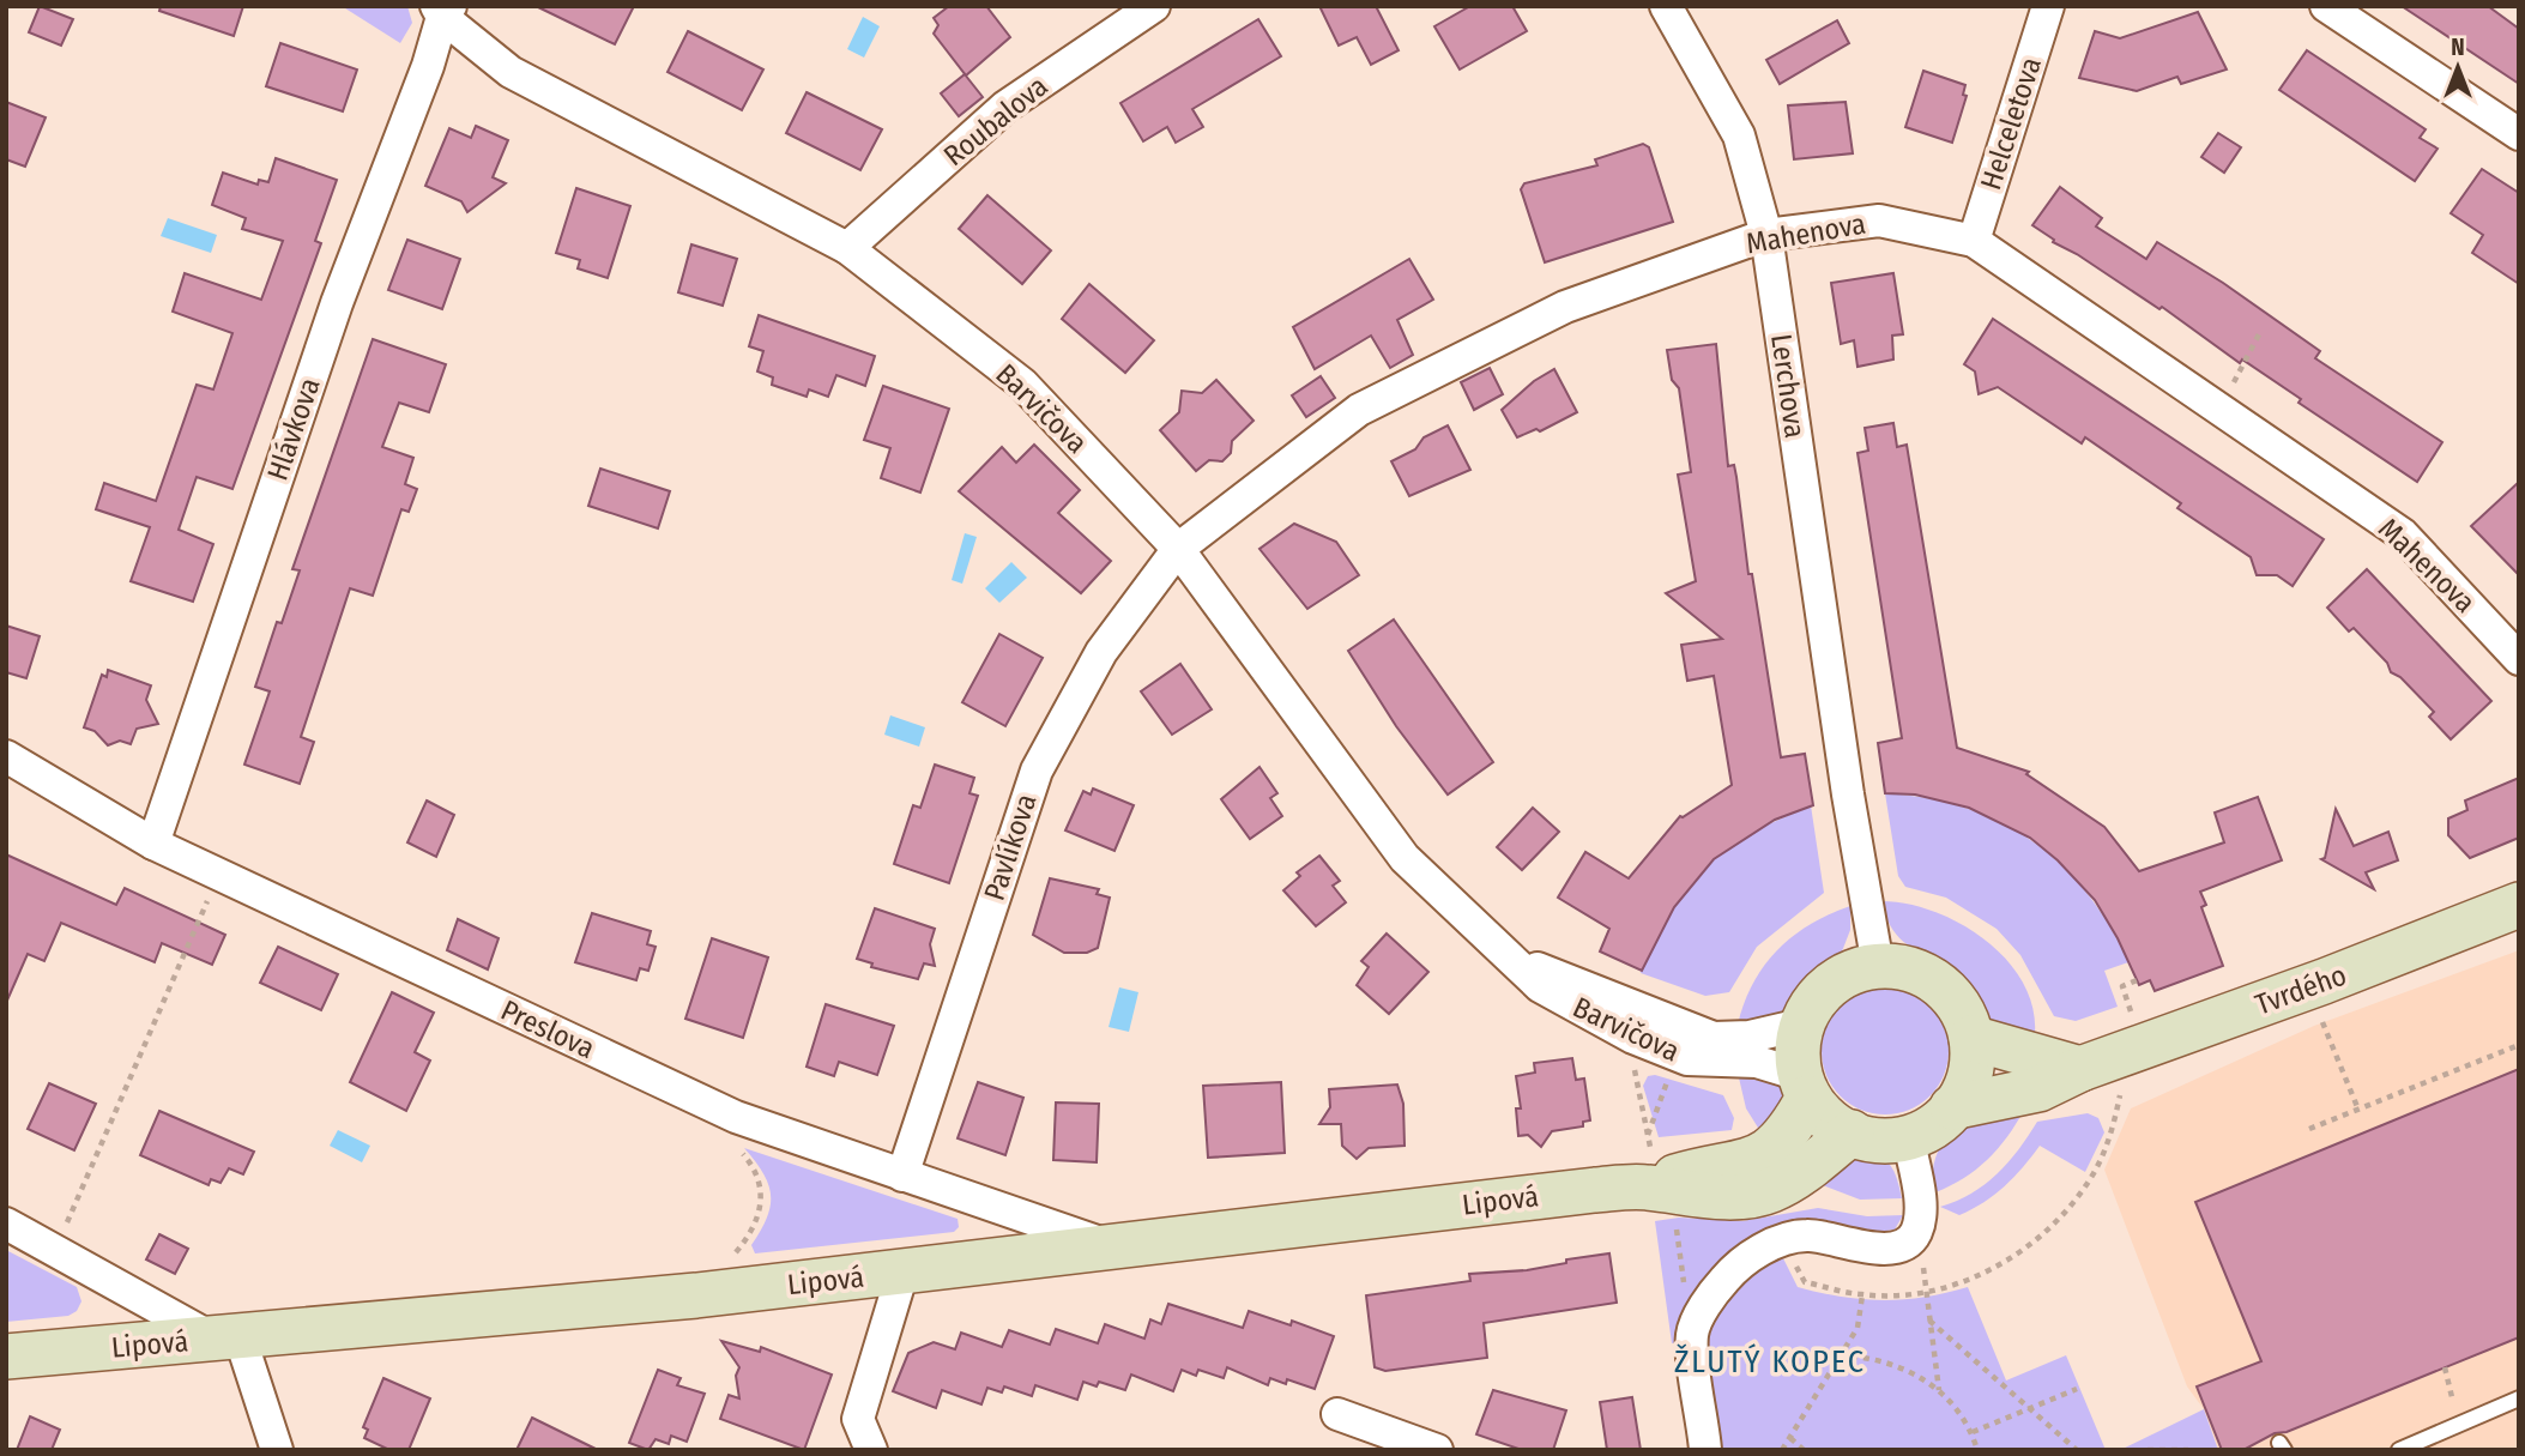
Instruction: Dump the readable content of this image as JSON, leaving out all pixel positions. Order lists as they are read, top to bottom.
{
  "streets": {
    "street": [
      "Roubalova",
      "Helceletova",
      "Mahenova",
      "Lerchova",
      "Barvičova",
      "Hlávkova",
      "Pavlíkova",
      "Tvrdého",
      "Preslova",
      "Lipová"
    ]
  },
  "crossings": [
    ["Roubalova", "Barvičova"],
    ["Helceletova", "Mahenova"],
    ["Mahenova", "Lerchova"],
    ["Mahenova", "Barvičova"],
    ["Mahenova", "Pavlíkova"],
    ["Lerchova", "Barvičova"],
    ["Lerchova", "Tvrdého"],
    ["Lerchova", "Lipová"],
    ["Barvičova", "Hlávkova"],
    ["Barvičova", "Pavlíkova"],
    ["Barvičova", "Tvrdého"],
    ["Barvičova", "Lipová"],
    ["Hlávkova", "Preslova"],
    ["Pavlíkova", "Preslova"],
    ["Tvrdého", "Lipová"],
    ["Preslova", "Lipová"]
  ],
  "districts": ["ŽLUTÝ KOPEC"],
  "north": "top"
}
